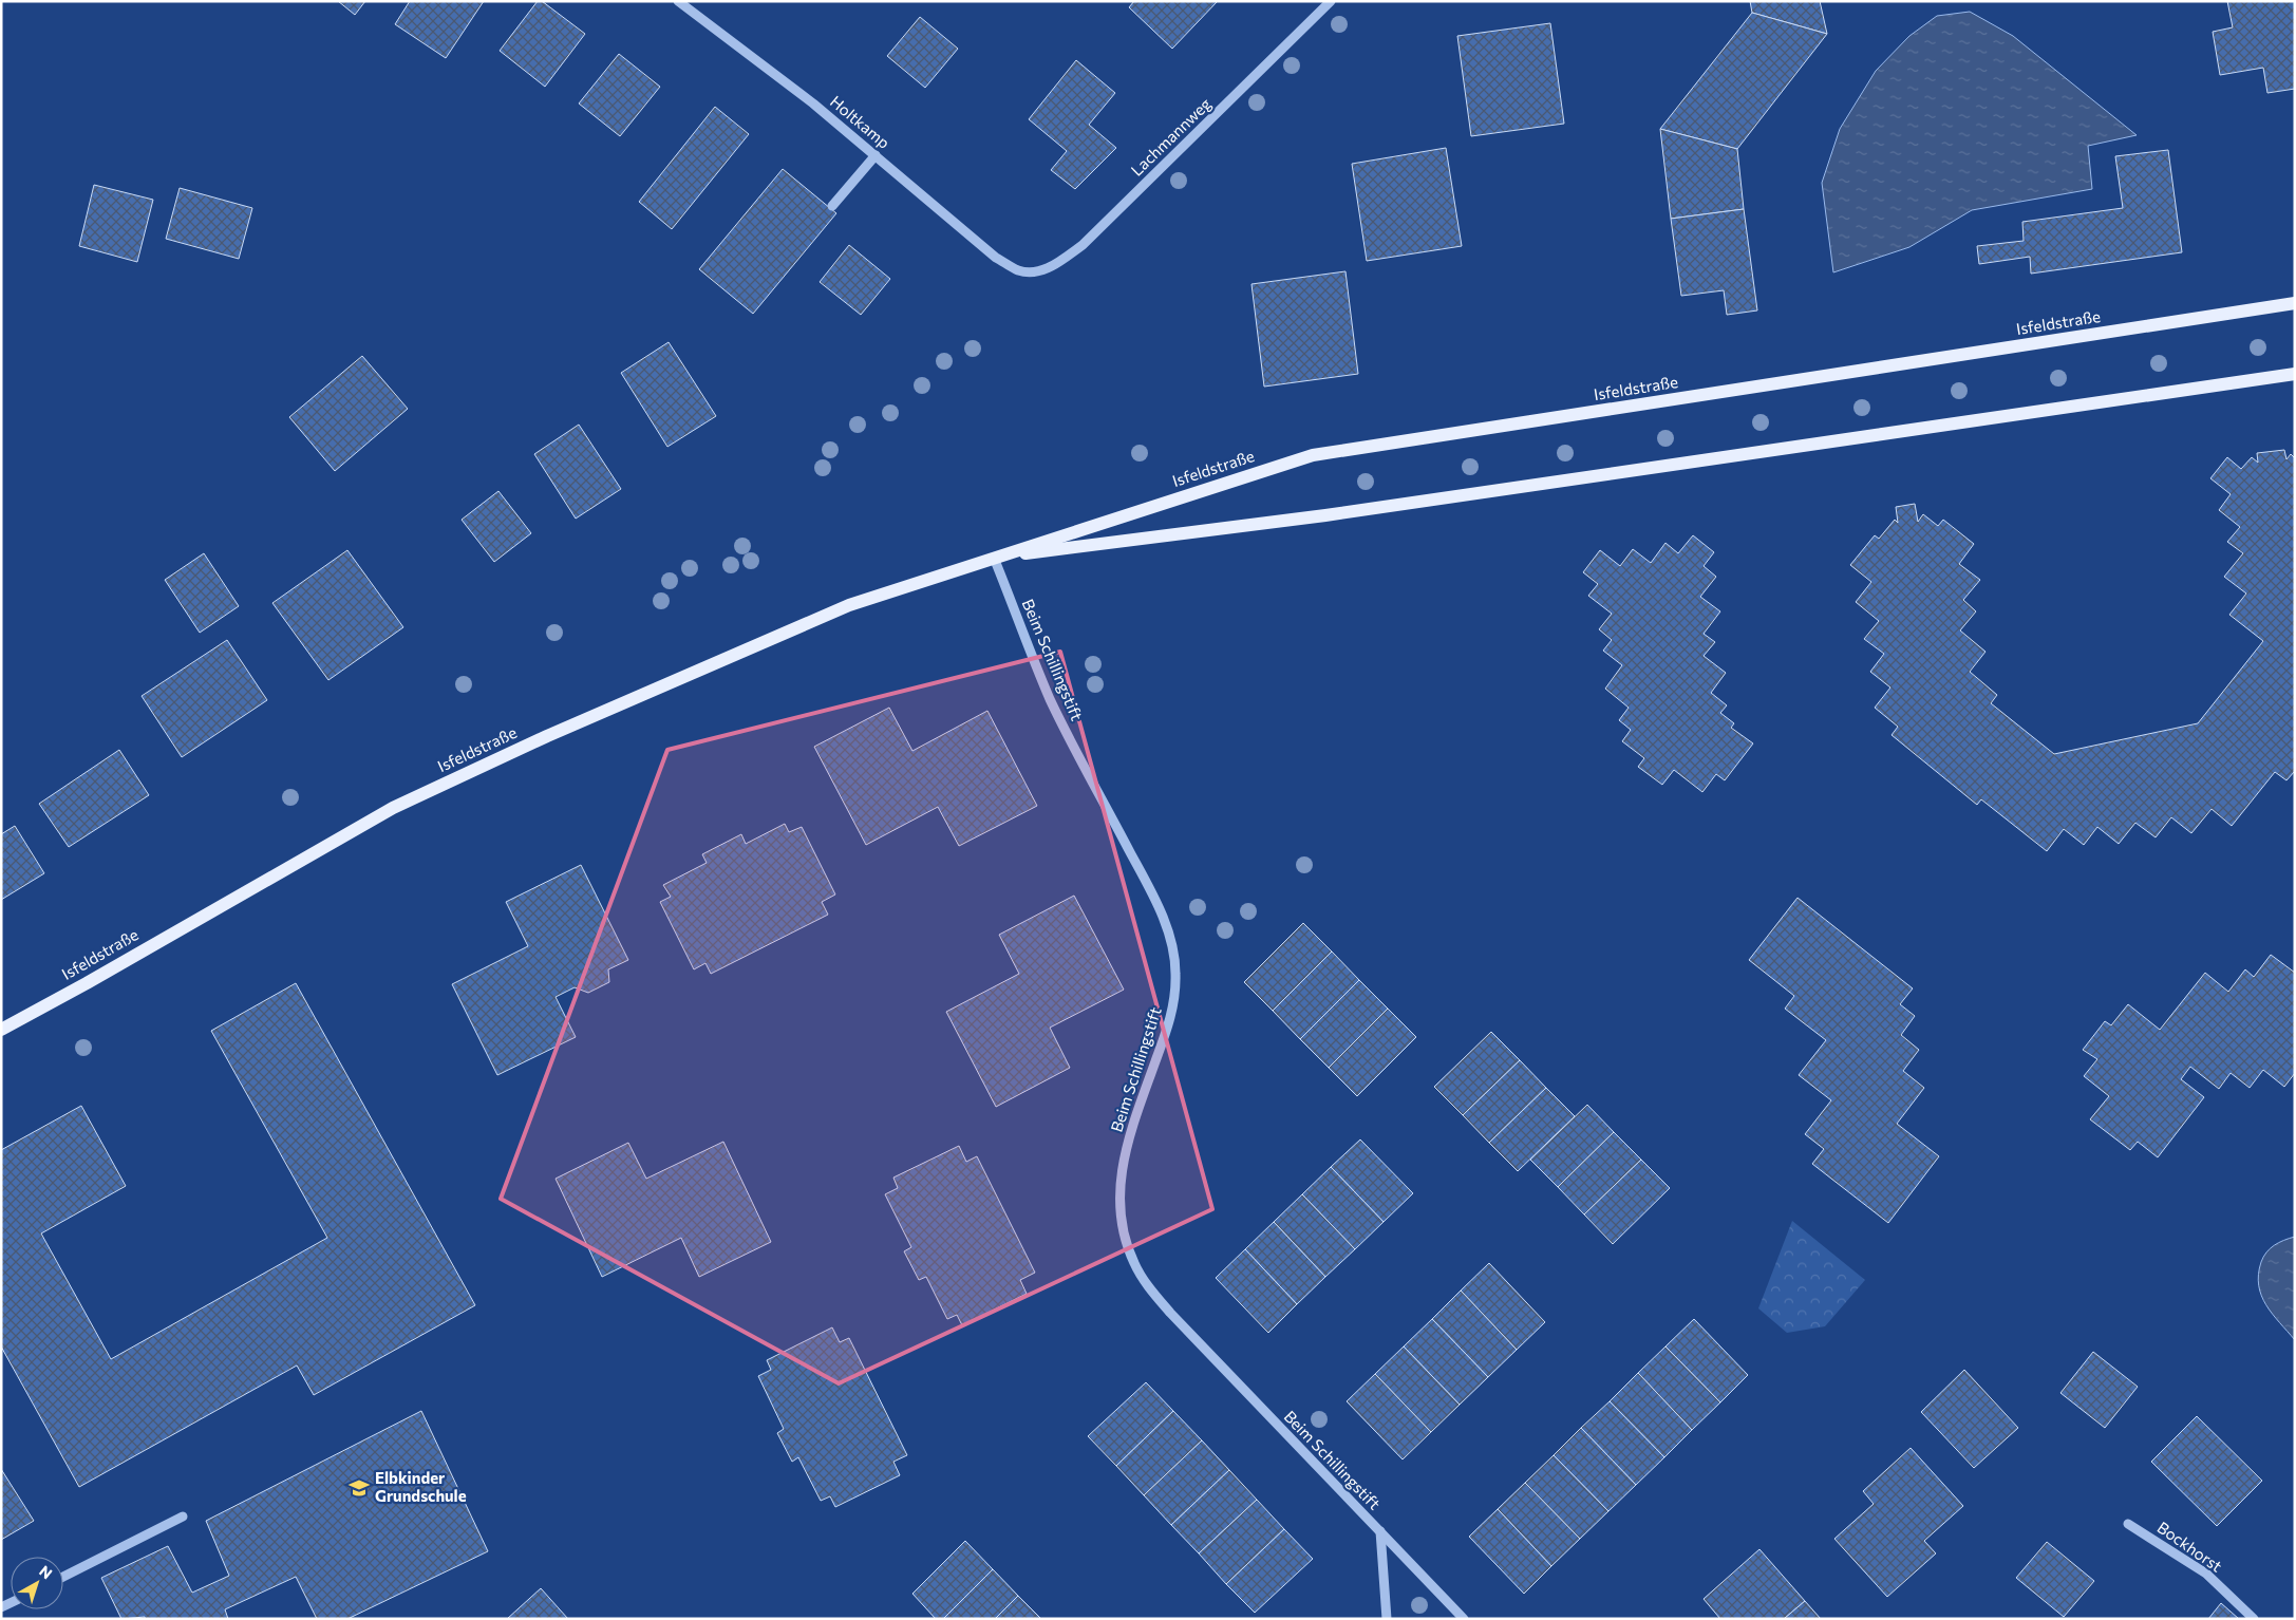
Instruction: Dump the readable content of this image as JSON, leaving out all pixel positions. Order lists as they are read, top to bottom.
{
  "streets": {
    "main road": ["Isfeldstraße"],
    "street": [
      "Holtkamp",
      "Lachmannweg",
      "Beim Schillingstift",
      "Bockhorst"
    ]
  },
  "crossings": [
    ["Holtkamp", "Lachmannweg"],
    ["Isfeldstraße", "Beim Schillingstift"]
  ],
  "places": {
    "school or university": ["Elbkinder Grundschule"]
  },
  "north": "top right"
}
